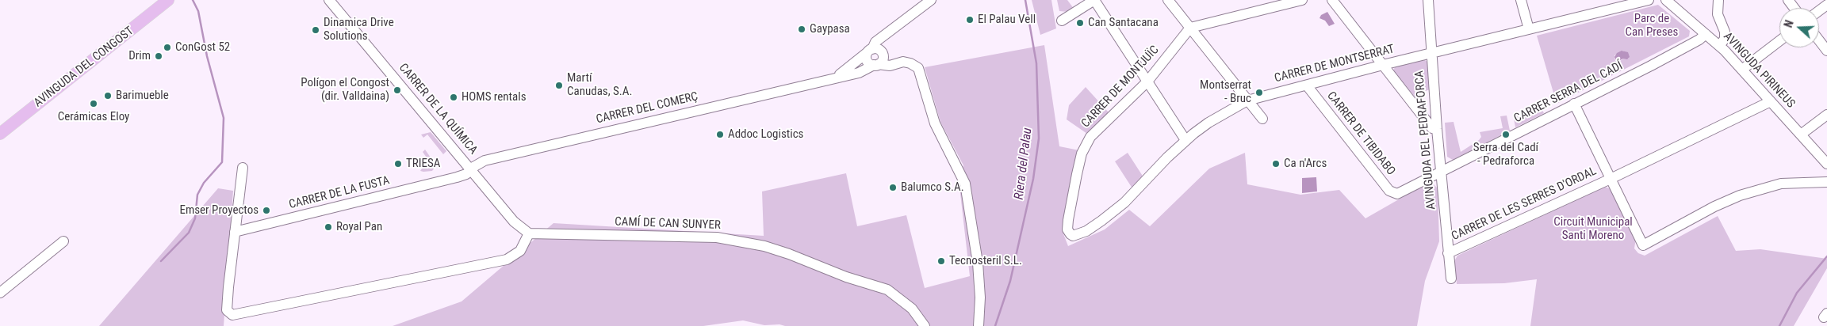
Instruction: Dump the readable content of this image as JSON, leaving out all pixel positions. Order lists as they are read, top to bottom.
{
  "streets": {
    "main road": ["AVINGUDA DEL CONGOST"],
    "street": [
      "CARRER DE MONTSERRAT",
      "AVINGUDA PIRINEUS",
      "CARRER DE MONTJUÏC",
      "CARRER SERRA DEL CADÍ",
      "CARRER DEL COMERÇ",
      "CARRER DE LA QUÍMICA",
      "CARRER DE TIBIDABO",
      "AVINGUDA DEL PEDRAFORCA",
      "CARRER DE LA FUSTA",
      "CARRER DE LES SERRES D'ORDAL",
      "CAMÍ DE CAN SUNYER"
    ]
  },
  "crossings": [
    ["CARRER DE MONTSERRAT", "CARRER DE MONTJUÏC"],
    ["CARRER DE MONTSERRAT", "CARRER DE TIBIDABO"],
    ["CARRER DE MONTSERRAT", "AVINGUDA DEL PEDRAFORCA"],
    ["AVINGUDA PIRINEUS", "CARRER SERRA DEL CADÍ"],
    ["AVINGUDA PIRINEUS", "CARRER DE LES SERRES D'ORDAL"],
    ["CARRER SERRA DEL CADÍ", "CARRER DE TIBIDABO"],
    ["CARRER SERRA DEL CADÍ", "AVINGUDA DEL PEDRAFORCA"],
    ["CARRER DEL COMERÇ", "CARRER DE LA QUÍMICA"],
    ["CARRER DEL COMERÇ", "CARRER DE LA FUSTA"],
    ["CARRER DE LA QUÍMICA", "CARRER DE LA FUSTA"],
    ["CARRER DE LA QUÍMICA", "CAMÍ DE CAN SUNYER"],
    ["CARRER DE TIBIDABO", "AVINGUDA DEL PEDRAFORCA"],
    ["AVINGUDA DEL PEDRAFORCA", "CARRER DE LES SERRES D'ORDAL"]
  ],
  "water": ["Riera del Palau"],
  "parks": ["Parc de Can Preses", "Circuit Municipal Santi Moreno"],
  "places": [
    "El Palau Vell",
    "Can Santacana",
    "Gaypasa",
    "Dinamica Drive Solutions",
    "ConGost 52",
    "Drim",
    "Martí Canudas, S.A.",
    "Polígon el Congost (dir. Valldaina)",
    "Montserrat - Bruc",
    "Barimueble",
    "HOMS rentals",
    "Cerámicas Eloy",
    "Addoc Logistics",
    "Serra del Cadí - Pedraforca",
    "TRIESA",
    "Ca n'Arcs",
    "Balumco S.A.",
    "Emser Proyectos",
    "Royal Pan",
    "Tecnosteril S.L."
  ],
  "north": "left"
}
